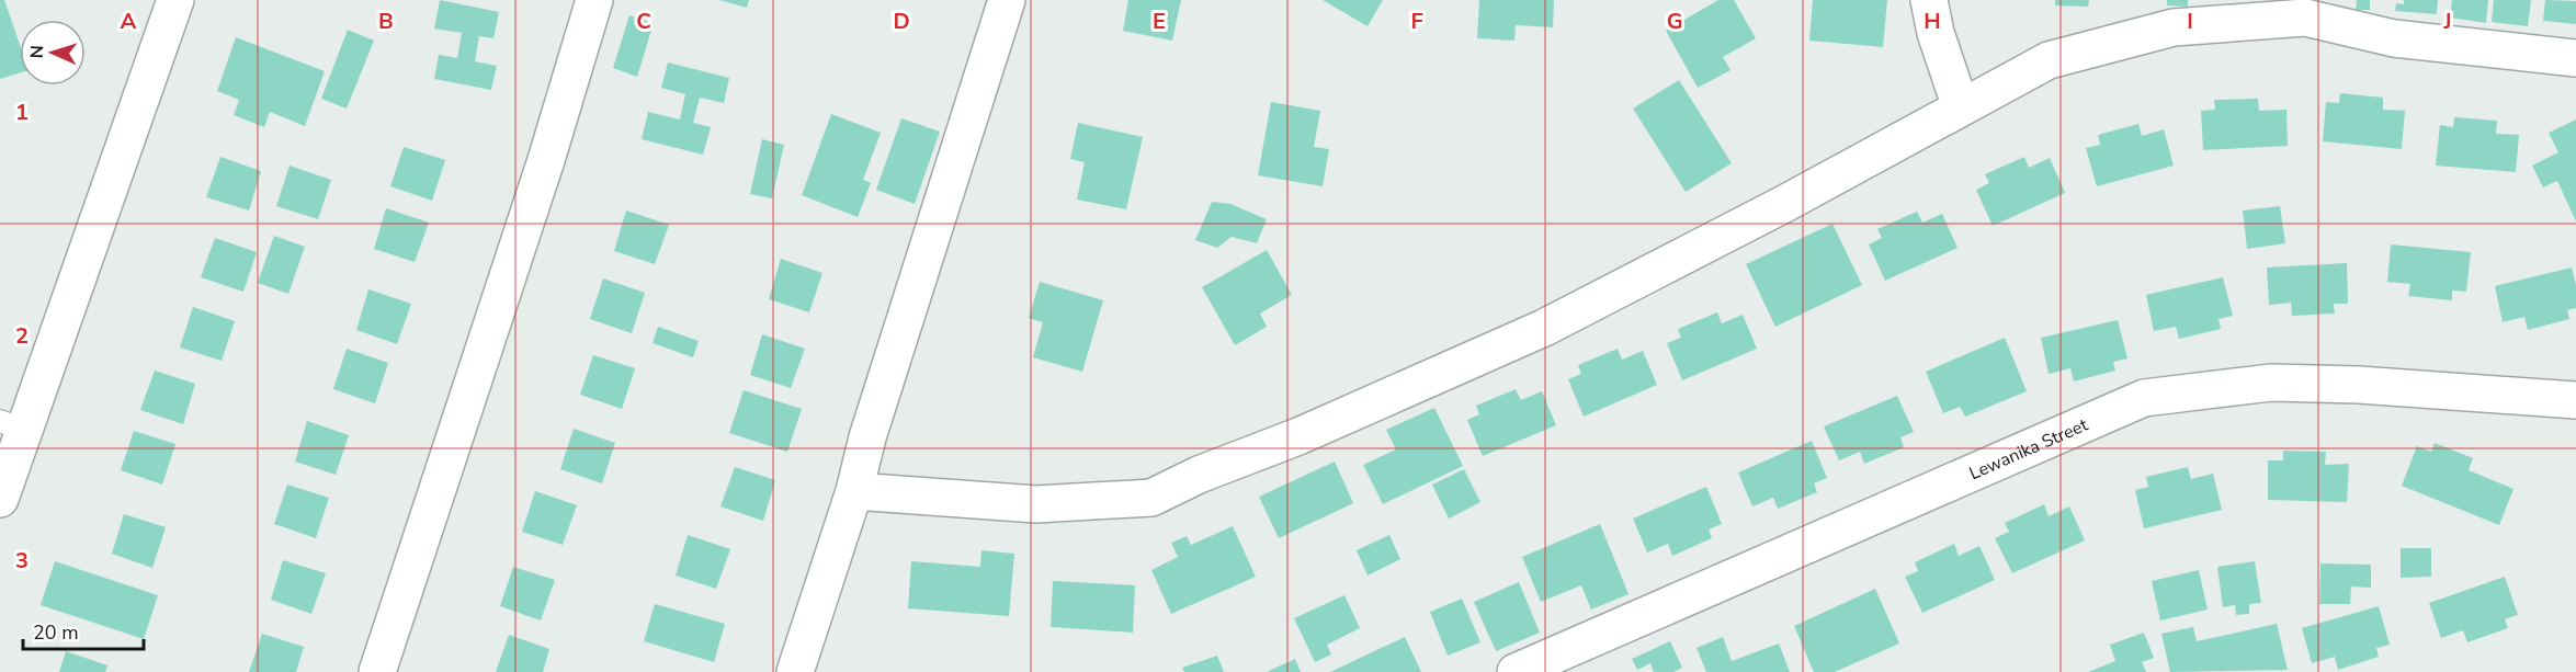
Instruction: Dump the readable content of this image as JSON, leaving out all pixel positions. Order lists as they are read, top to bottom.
{
  "streets": {
    "street": ["Lewanika Street"]
  },
  "scale_bar": "20 m",
  "north": "left",
  "grid": {
    "columns": [
      "A",
      "B",
      "C",
      "D",
      "E",
      "F",
      "G",
      "H",
      "I",
      "J"
    ],
    "rows": ["1", "2", "3"]
  }
}
